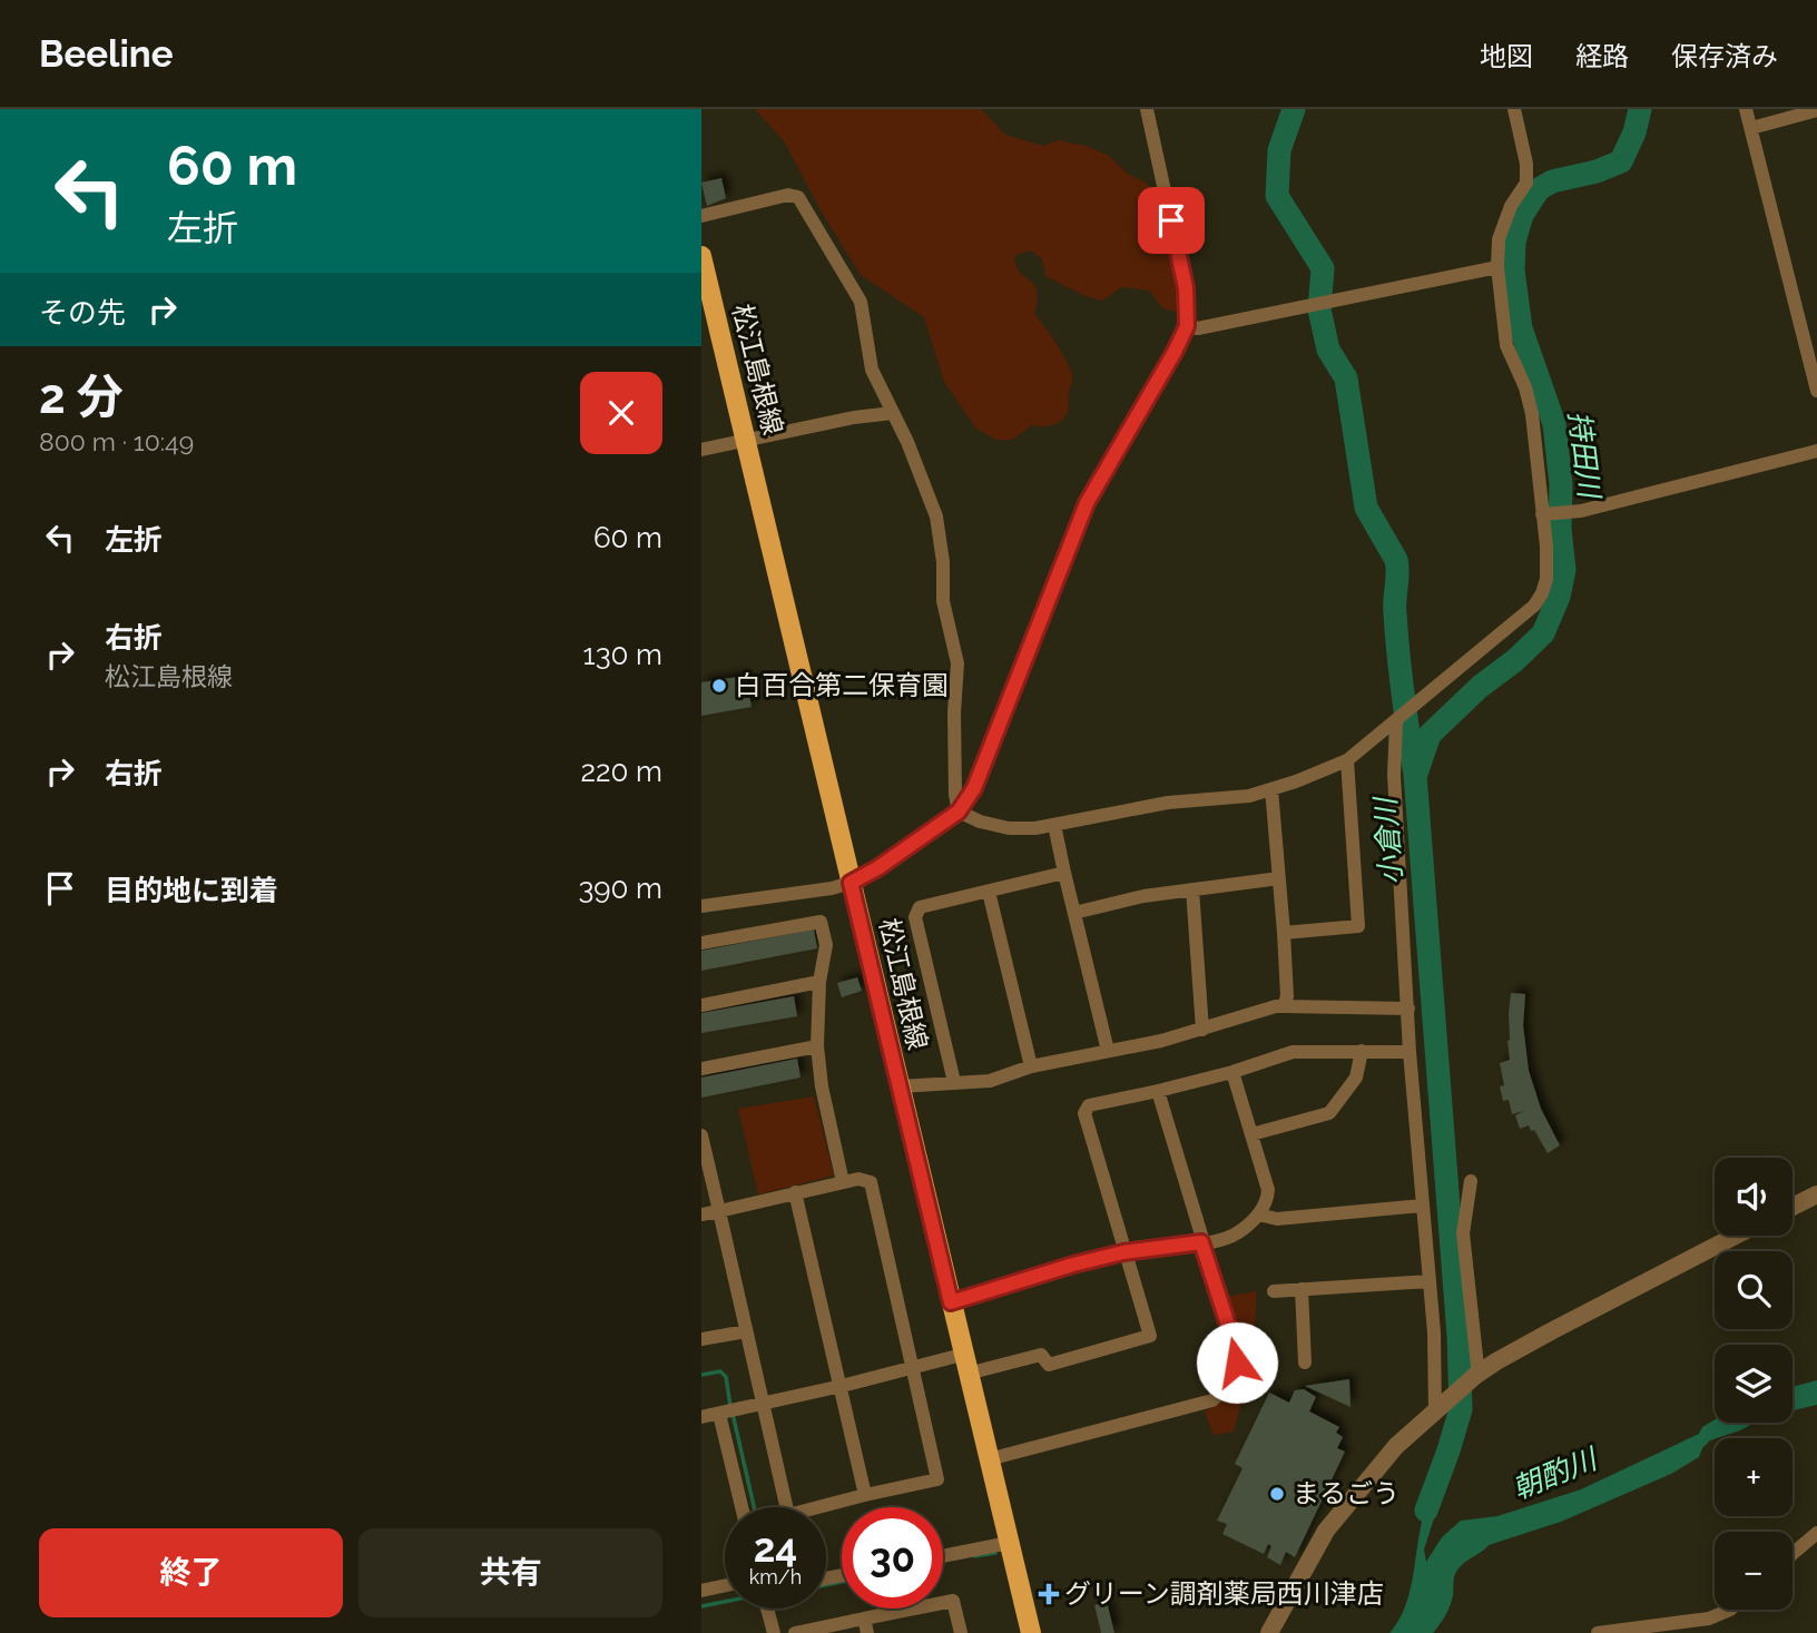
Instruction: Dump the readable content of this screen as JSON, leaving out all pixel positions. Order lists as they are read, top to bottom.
{
  "streets": {
    "main road": ["松江島根線"]
  },
  "water": ["持田川", "小倉川", "朝酌川"],
  "places": {
    "other": ["白百合第二保育園", "まるごう"],
    "health": ["グリーン調剤薬局西川津店"]
  },
  "page": {
    "header": "Beeline",
    "nav": ["地図", "経路", "保存済み"],
    "turn": ["60 m", "左折"],
    "then": "その先",
    "heading": ["2 分", "800 m · 10:49"],
    "list": [
      {
        "name": "左折",
        "value": "60 m"
      },
      {
        "name": "右折",
        "note": "松江島根線",
        "value": "130 m"
      },
      {
        "name": "右折",
        "value": "220 m"
      },
      {
        "name": "目的地に到着",
        "value": "390 m"
      }
    ],
    "map_buttons": ["+", "−"],
    "speed": "24 km/h",
    "limit": "30",
    "buttons": ["終了", "共有"]
  }
}
